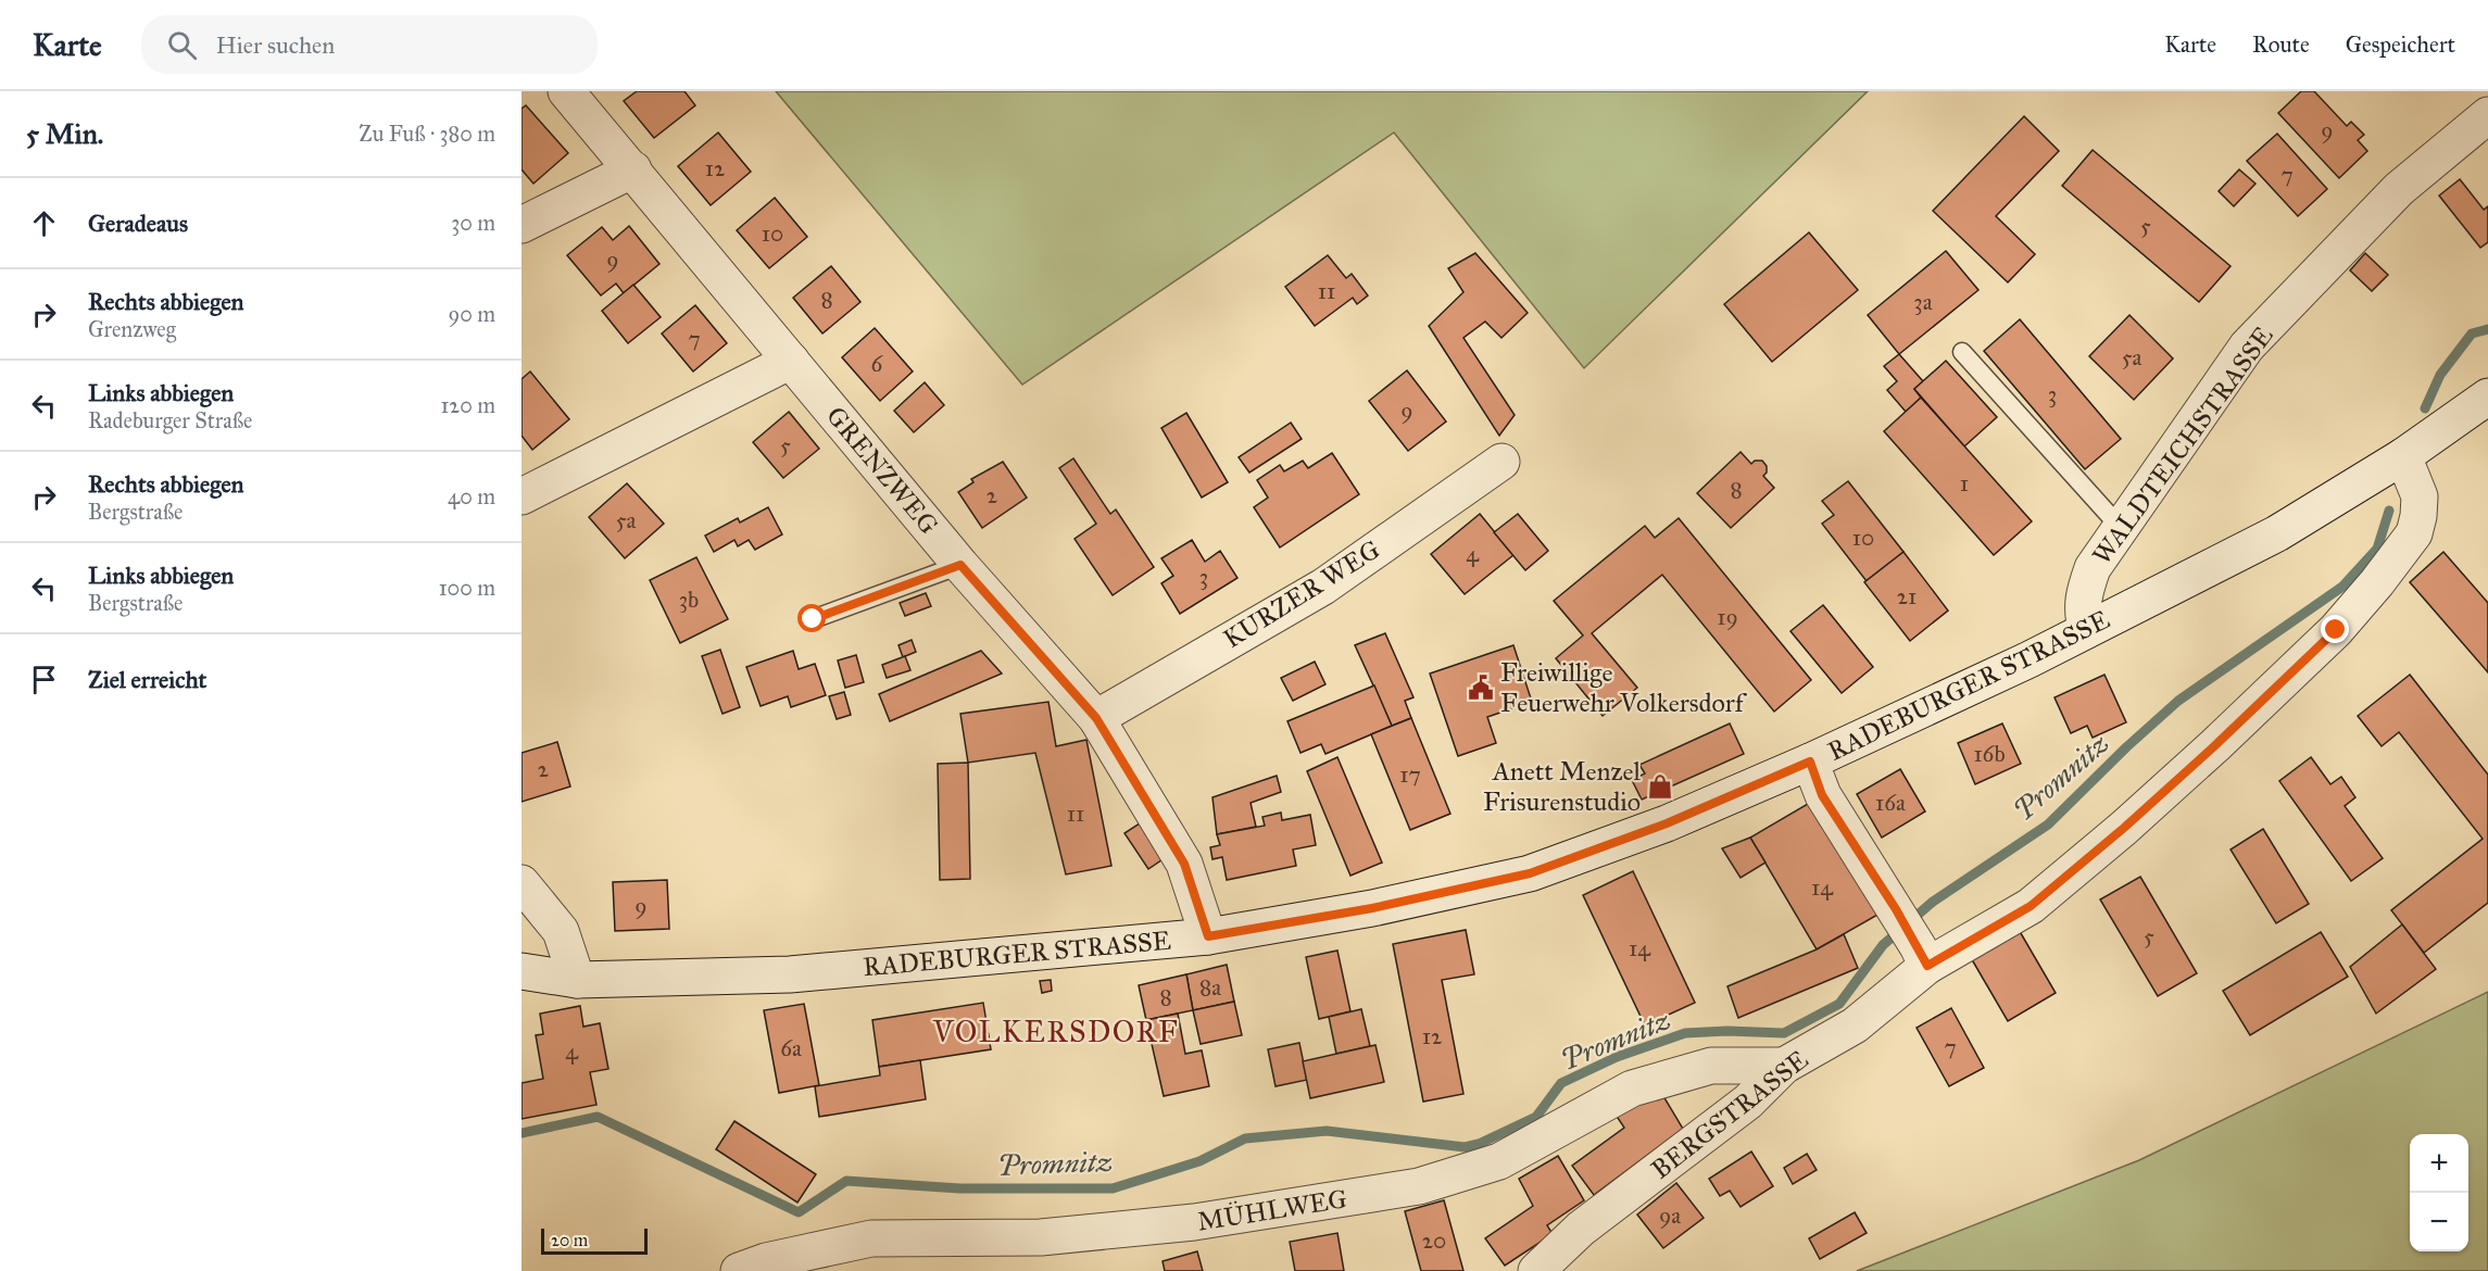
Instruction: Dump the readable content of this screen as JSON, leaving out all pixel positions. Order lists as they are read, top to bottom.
{
  "streets": {
    "street": [
      "WALDTEICHSTRASSE",
      "GRENZWEG",
      "KURZER WEG",
      "RADEBURGER STRASSE",
      "BERGSTRASSE",
      "MÜHLWEG"
    ]
  },
  "crossings": [
    ["WALDTEICHSTRASSE", "RADEBURGER STRASSE"],
    ["GRENZWEG", "KURZER WEG"],
    ["GRENZWEG", "RADEBURGER STRASSE"],
    ["RADEBURGER STRASSE", "BERGSTRASSE"],
    ["BERGSTRASSE", "MÜHLWEG"]
  ],
  "districts": ["VOLKERSDORF"],
  "water": ["Promnitz"],
  "places": {
    "public building": ["Freiwillige Feuerwehr Volkersdorf"],
    "shop": ["Anett Menzel Frisurenstudio"]
  },
  "house_numbers": [
    "9",
    "12",
    "7",
    "5",
    "10",
    "9",
    "11",
    "8",
    "3a",
    "7",
    "5a",
    "6",
    "3",
    "9",
    "5",
    "1",
    "8",
    "2",
    "5a",
    "10",
    "4",
    "3",
    "21",
    "3b",
    "19",
    "16b",
    "2",
    "17",
    "16a",
    "11",
    "14",
    "9",
    "5",
    "14",
    "8a",
    "8",
    "12",
    "7",
    "6a",
    "4",
    "9a",
    "20"
  ],
  "scale_bar": "20 m",
  "page": {
    "header": "Karte",
    "search": "Hier suchen",
    "nav": ["Karte", "Route", "Gespeichert"],
    "heading": ["5 Min.", "Zu Fuß · 380 m"],
    "list": [
      ["Geradeaus", "30 m"],
      ["Rechts abbiegen", "Grenzweg", "90 m"],
      ["Links abbiegen", "Radeburger Straße", "120 m"],
      ["Rechts abbiegen", "Bergstraße", "40 m"],
      ["Links abbiegen", "Bergstraße", "100 m"],
      "Ziel erreicht"
    ],
    "map_buttons": ["+", "−"],
    "scale": "20 m"
  }
}
